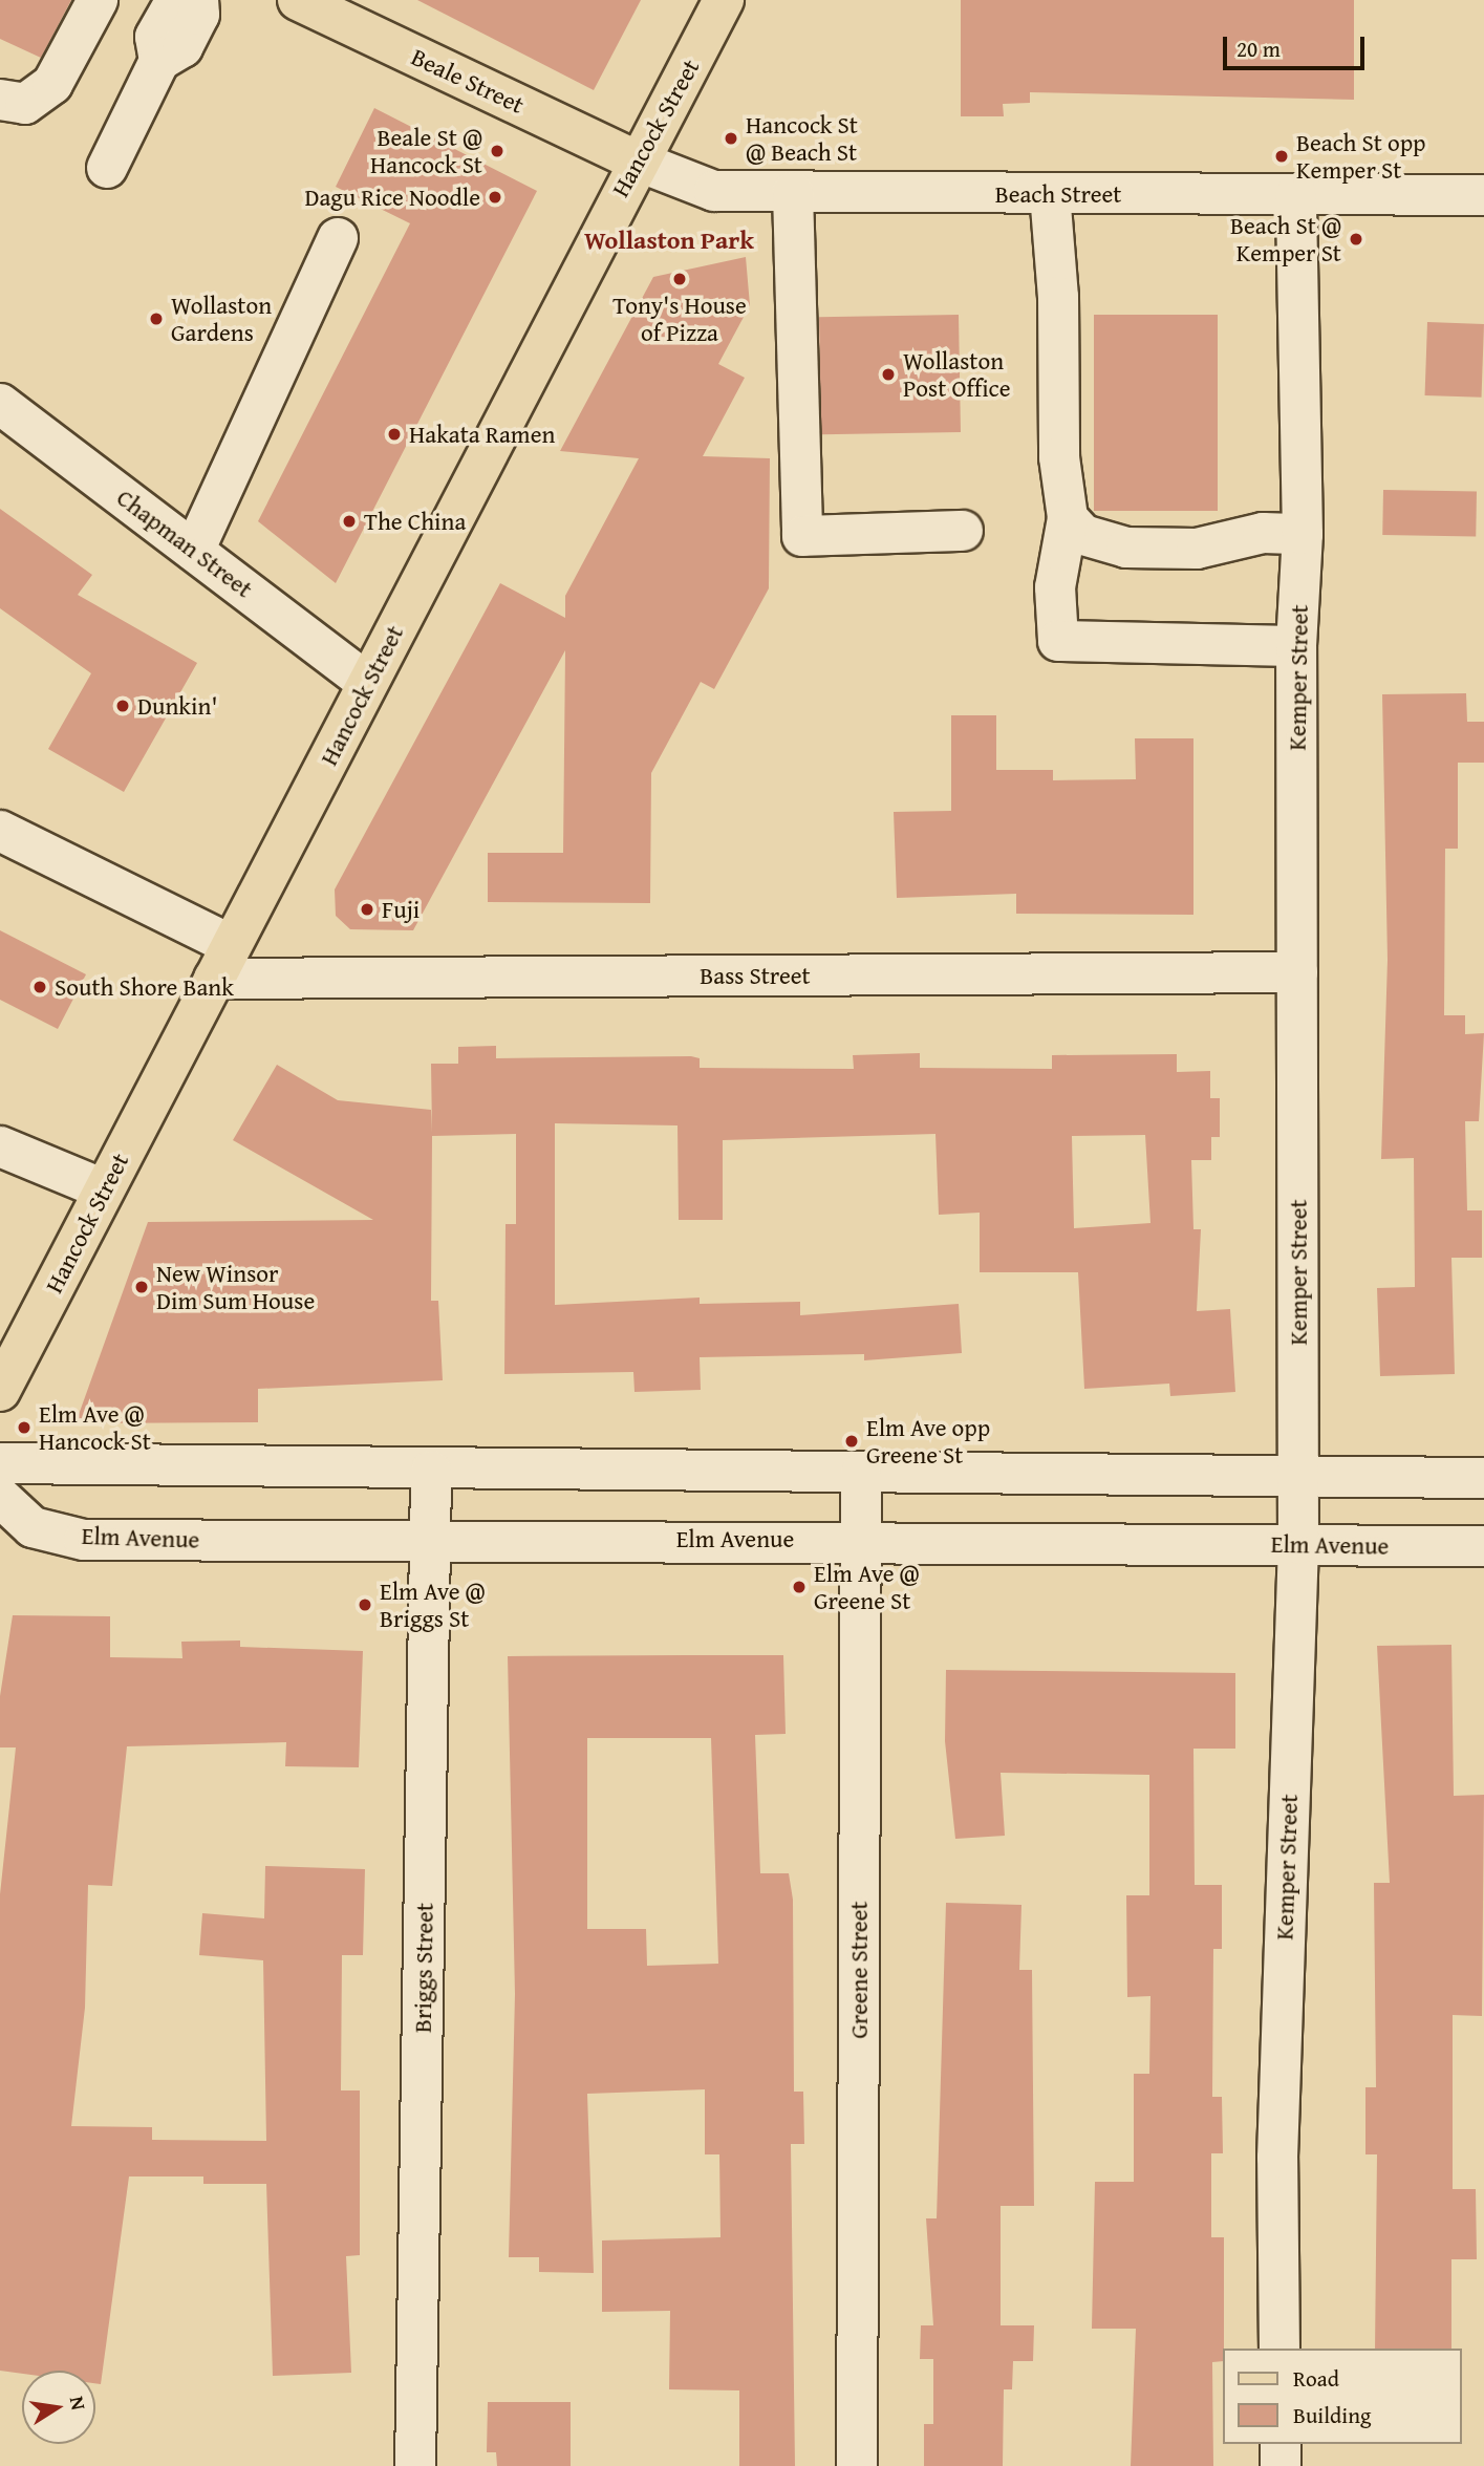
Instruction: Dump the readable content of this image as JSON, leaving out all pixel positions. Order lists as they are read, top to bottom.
{
  "streets": {
    "main road": ["Beale Street", "Hancock Street"],
    "street": [
      "Beach Street",
      "Chapman Street",
      "Kemper Street",
      "Bass Street",
      "Elm Avenue",
      "Briggs Street",
      "Greene Street"
    ]
  },
  "crossings": [
    ["Beale Street", "Hancock Street"],
    ["Beale Street", "Beach Street"],
    ["Hancock Street", "Beach Street"],
    ["Hancock Street", "Chapman Street"],
    ["Hancock Street", "Bass Street"],
    ["Beach Street", "Kemper Street"],
    ["Kemper Street", "Bass Street"],
    ["Kemper Street", "Elm Avenue"],
    ["Elm Avenue", "Briggs Street"],
    ["Elm Avenue", "Greene Street"]
  ],
  "districts": ["Wollaston Park"],
  "places": [
    "Hancock St @ Beach St",
    "Beale St @ Hancock St",
    "Beach St opp Kemper St",
    "Dagu Rice Noodle",
    "Beach St @ Kemper St",
    "Tony's House of Pizza",
    "Wollaston Gardens",
    "Wollaston Post Office",
    "Hakata Ramen",
    "The China",
    "Dunkin'",
    "Fuji",
    "South Shore Bank",
    "New Winsor Dim Sum House",
    "Elm Ave @ Hancock St",
    "Elm Ave opp Greene St",
    "Elm Ave @ Greene St",
    "Elm Ave @ Briggs St"
  ],
  "legend": ["Road", "Building"],
  "scale_bar": "20 m",
  "north": "right"
}
